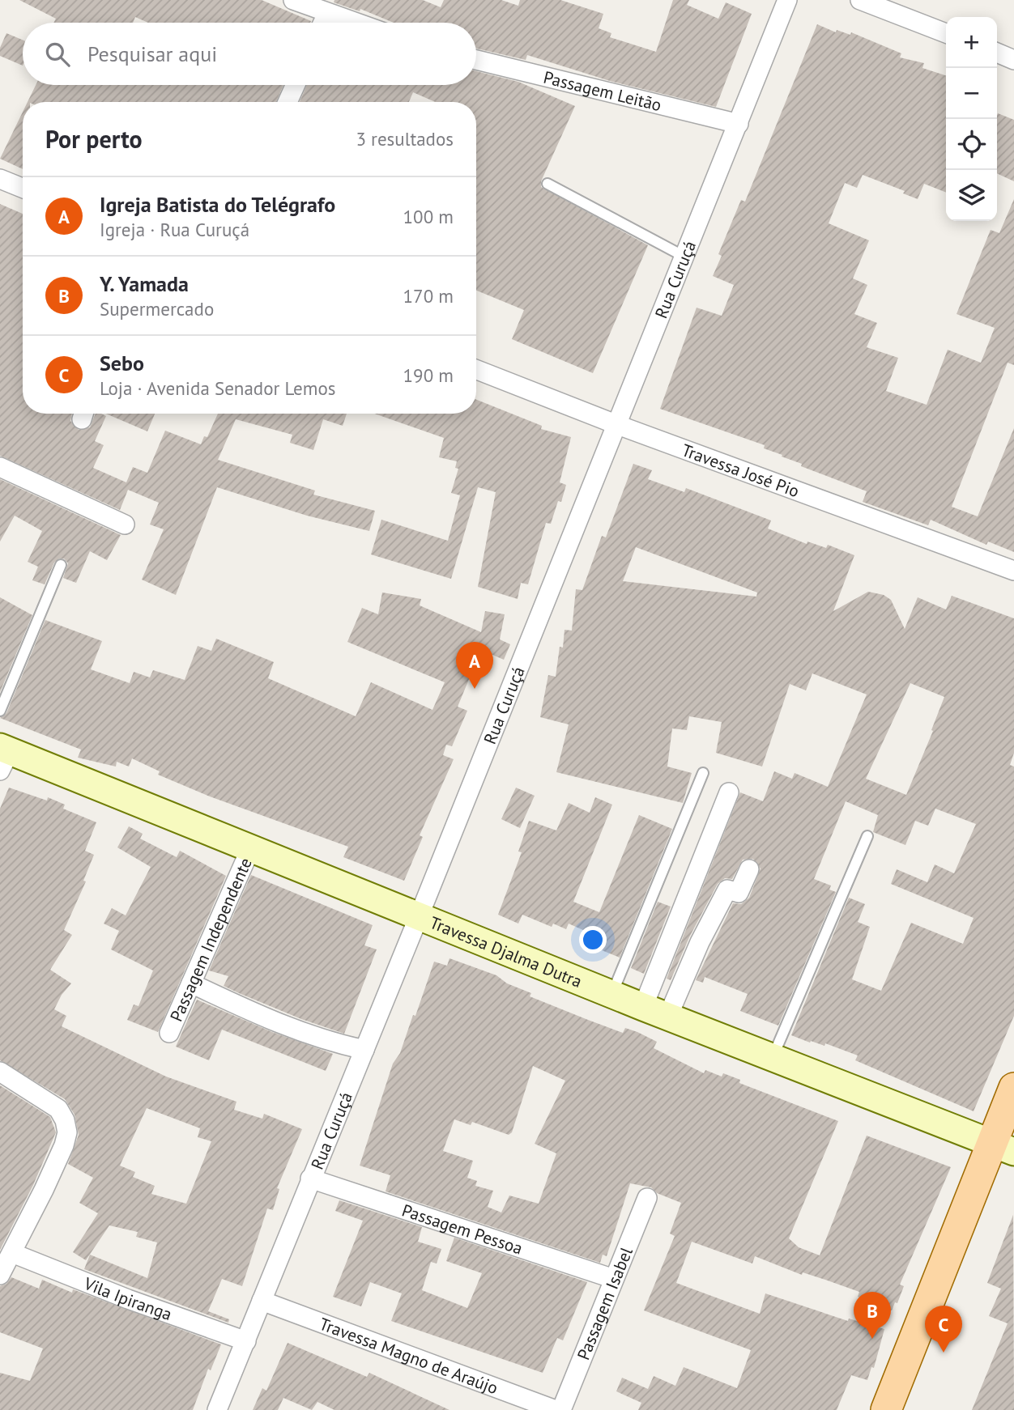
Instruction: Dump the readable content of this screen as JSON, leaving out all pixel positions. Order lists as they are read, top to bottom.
{
  "streets": {
    "street": [
      "Passagem Leitão",
      "Rua Curuçá",
      "Travessa José Pio",
      "Passagem Independente",
      "Travessa Djalma Dutra",
      "Passagem Pessoa",
      "Vila Ipiranga",
      "Passagem Isabel",
      "Travessa Magno de Araújo"
    ]
  },
  "crossings": [
    ["Passagem Leitão", "Rua Curuçá"],
    ["Rua Curuçá", "Travessa José Pio"],
    ["Rua Curuçá", "Travessa Djalma Dutra"],
    ["Rua Curuçá", "Passagem Pessoa"],
    ["Rua Curuçá", "Vila Ipiranga"],
    ["Rua Curuçá", "Travessa Magno de Araújo"],
    ["Passagem Independente", "Travessa Djalma Dutra"],
    ["Passagem Pessoa", "Passagem Isabel"]
  ],
  "page": {
    "map_buttons": ["+", "−"],
    "search": "Pesquisar aqui",
    "heading": ["Por perto", "3 resultados"],
    "list": [
      {
        "mark": "A",
        "name": "Igreja Batista do Telégrafo",
        "note": "Igreja · Rua Curuçá",
        "value": "100 m"
      },
      {
        "mark": "B",
        "name": "Y. Yamada",
        "note": "Supermercado",
        "value": "170 m"
      },
      {
        "mark": "C",
        "name": "Sebo",
        "note": "Loja · Avenida Senador Lemos",
        "value": "190 m"
      }
    ],
    "pins": ["A", "B", "C"]
  }
}
